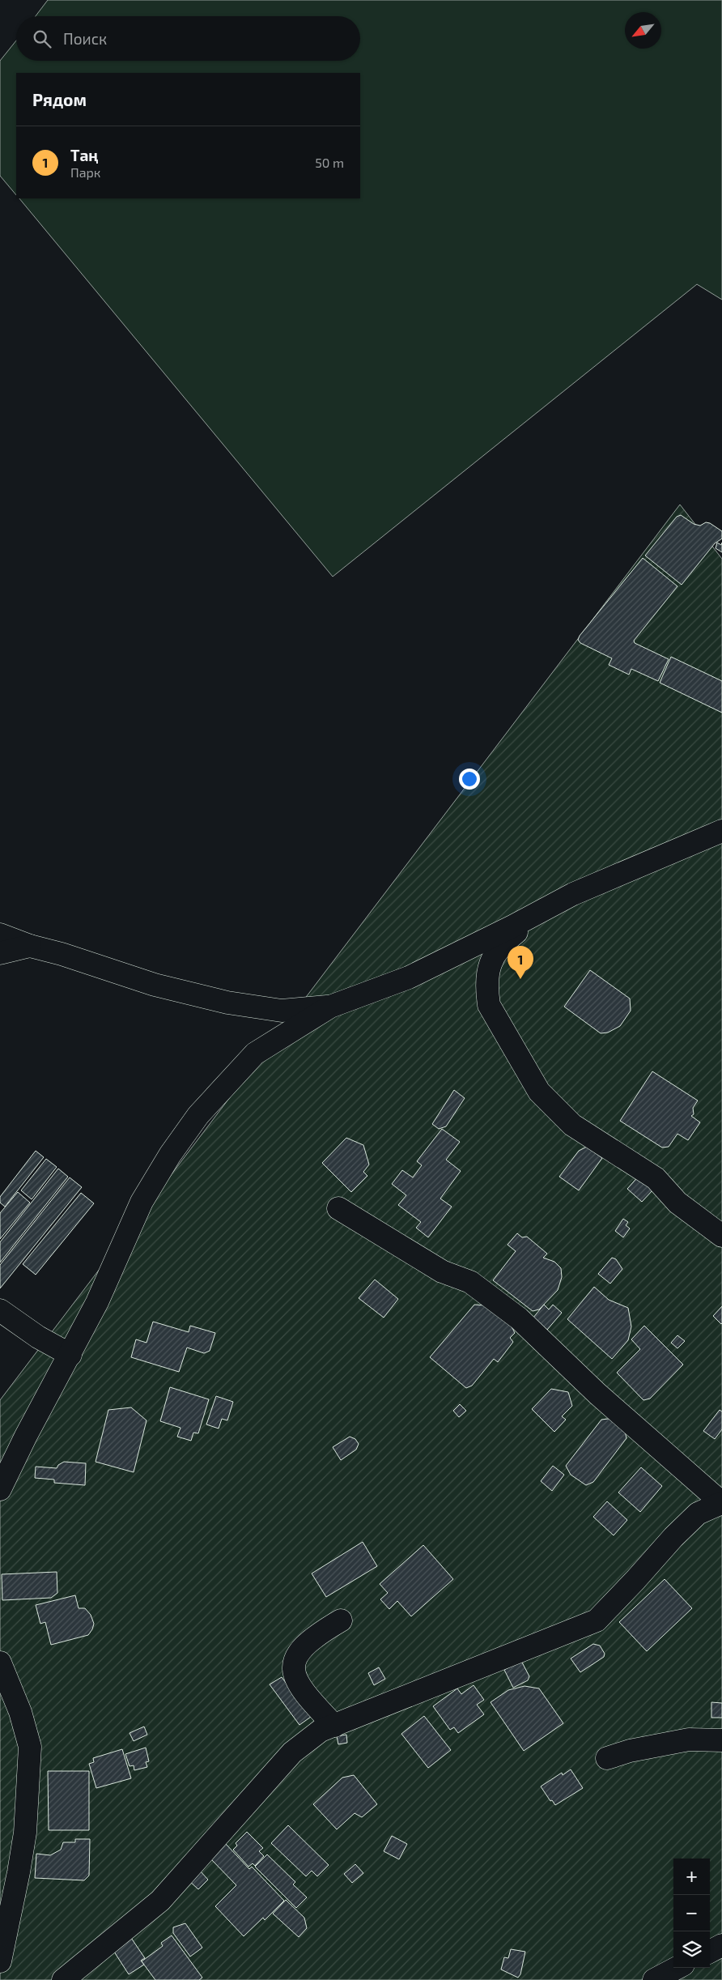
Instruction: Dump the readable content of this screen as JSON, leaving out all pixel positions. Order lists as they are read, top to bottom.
{
  "north": "bottom left",
  "page": {
    "search": "Поиск",
    "heading": "Рядом",
    "list": [
      {
        "mark": "1",
        "name": "Таң",
        "note": "Парк",
        "value": "50 m"
      }
    ],
    "pins": "1",
    "map_buttons": ["+", "−"]
  }
}
